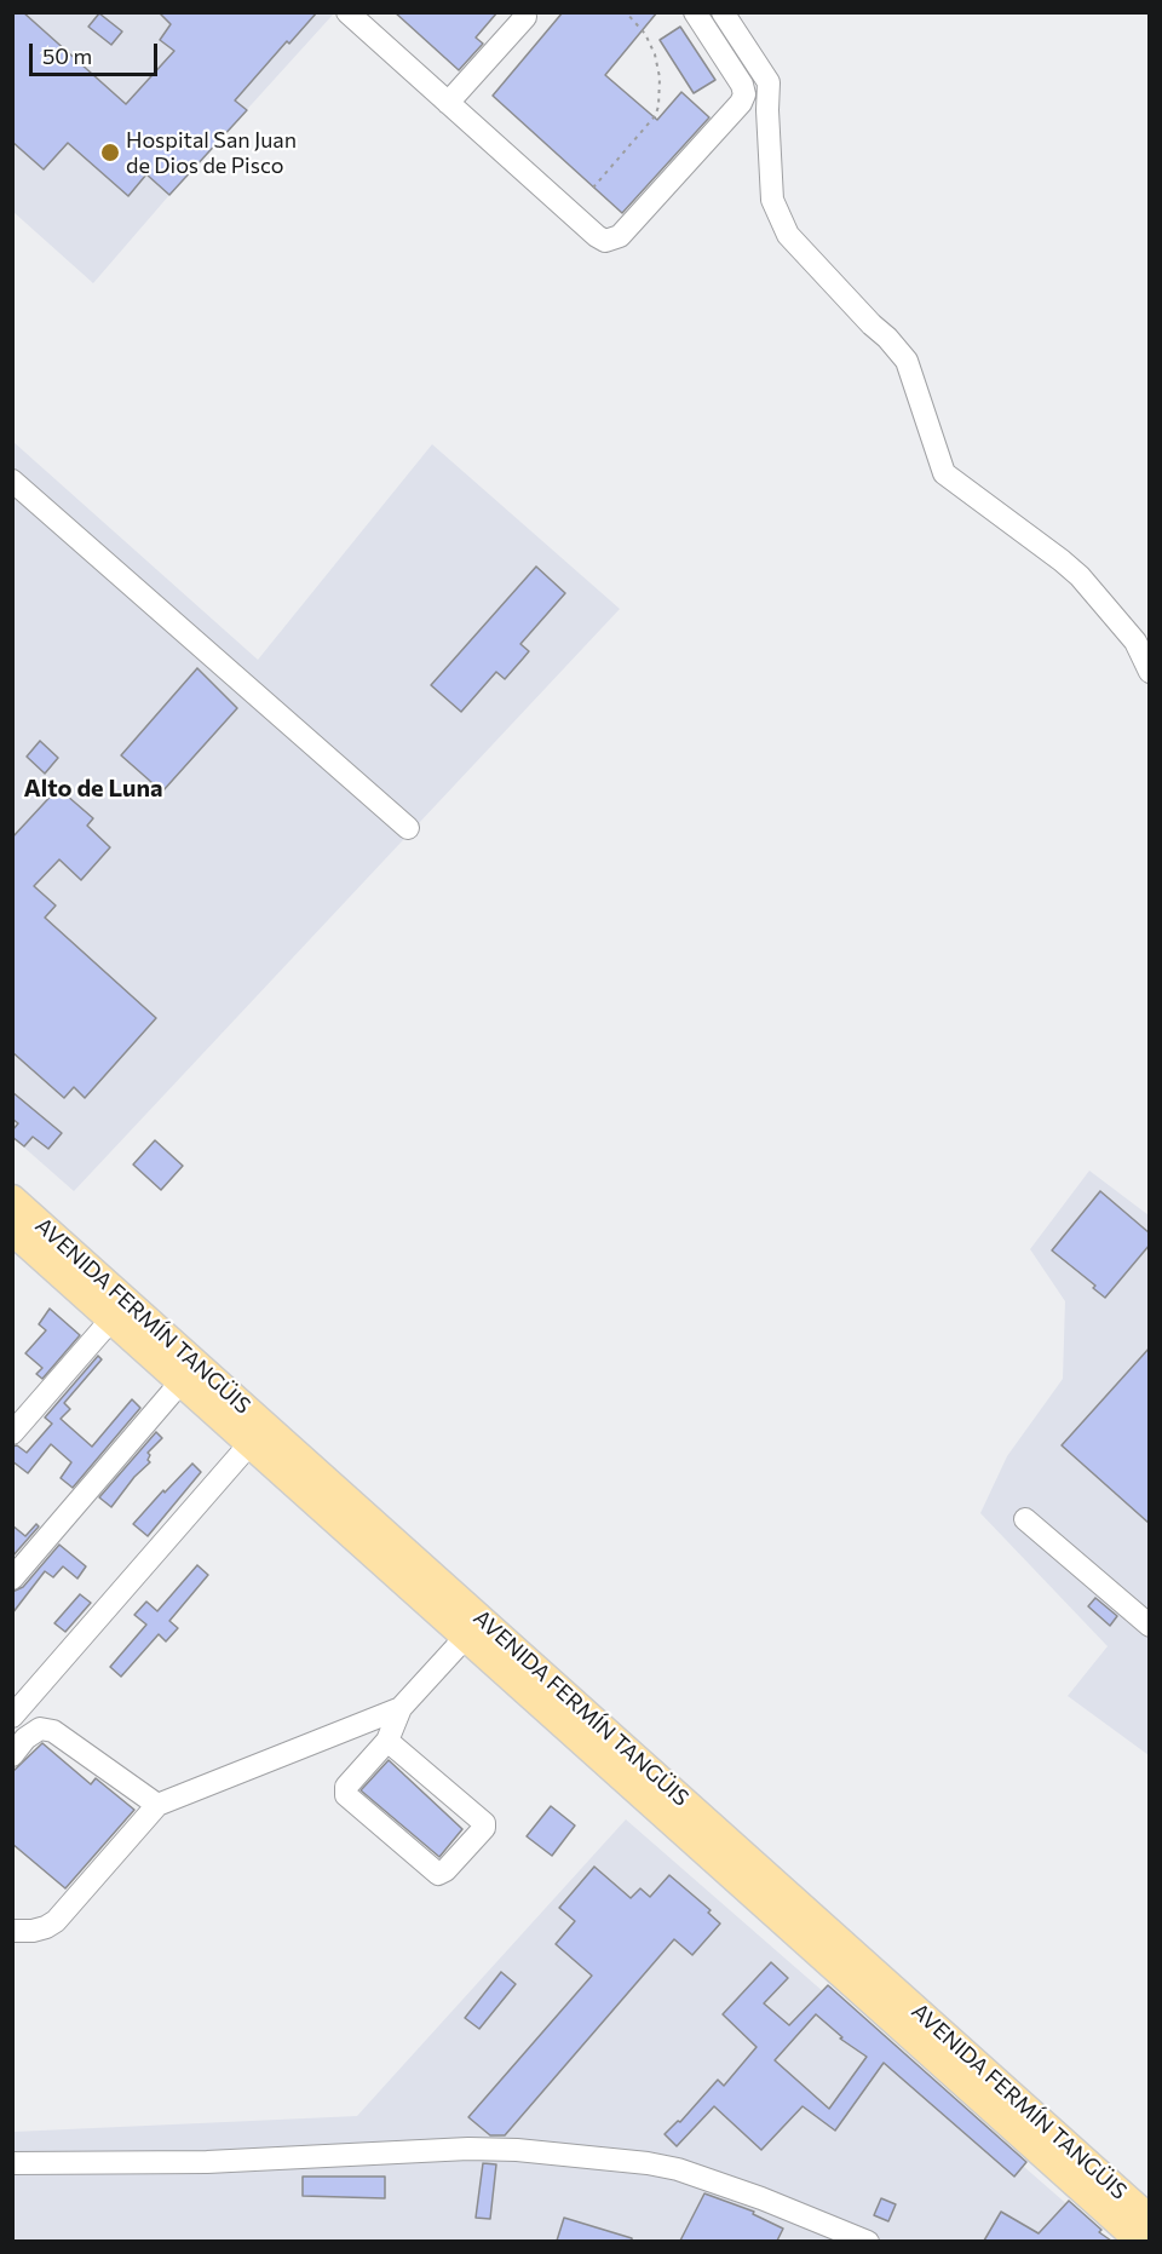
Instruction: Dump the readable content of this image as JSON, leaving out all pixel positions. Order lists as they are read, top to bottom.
{
  "streets": {
    "main road": ["AVENIDA FERMÍN TANGÜIS"]
  },
  "districts": ["Alto de Luna"],
  "places": ["Hospital San Juan de Dios de Pisco"],
  "scale_bar": "50 m"
}
